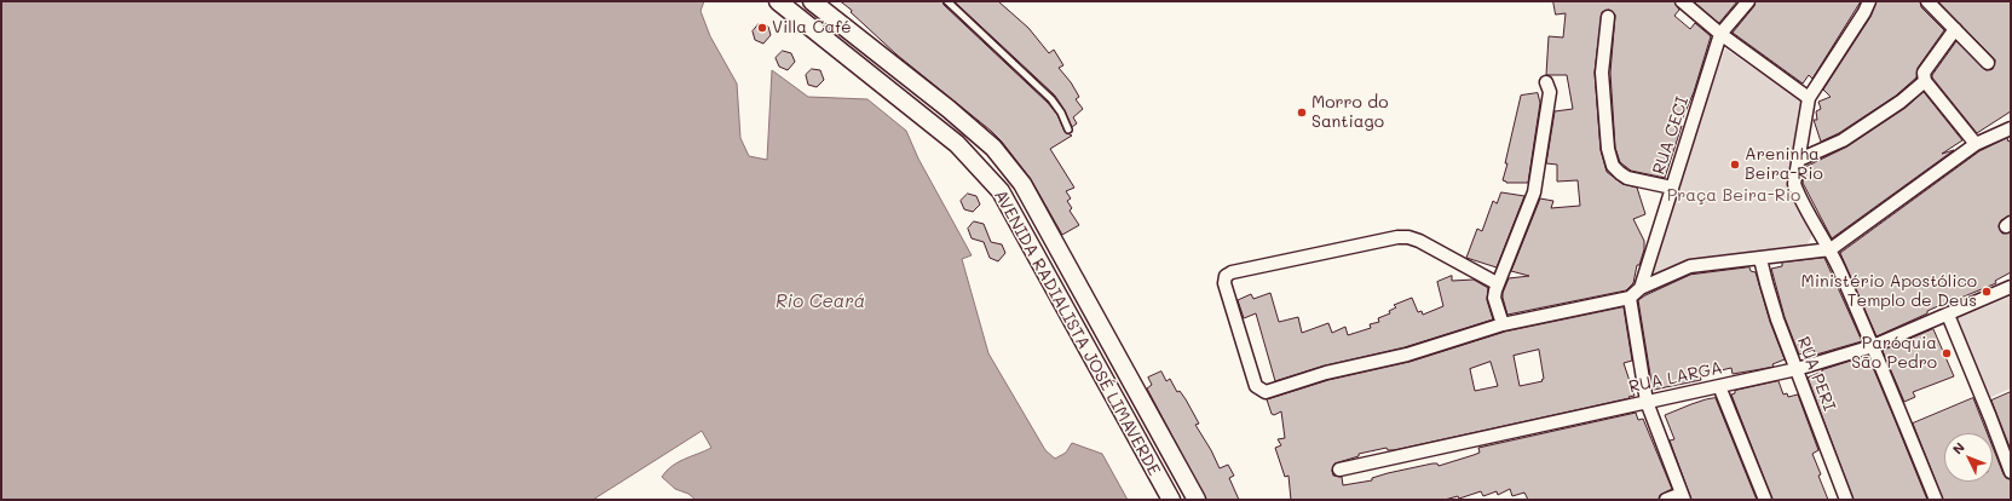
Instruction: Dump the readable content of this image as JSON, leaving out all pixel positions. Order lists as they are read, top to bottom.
{
  "streets": {
    "main road": ["AVENIDA RADIALISTA JOSÉ LIMAVERDE"],
    "street": ["RUA CECI", "RUA PERI", "RUA LARGA"]
  },
  "crossings": [
    ["RUA PERI", "RUA LARGA"]
  ],
  "water": ["Rio Ceará"],
  "parks": ["Praça Beira-Rio"],
  "places": [
    "Villa Café",
    "Morro do Santiago",
    "Areninha Beira-Rio",
    "Ministério Apostólico Templo de Deus",
    "Paróquia São Pedro"
  ],
  "north": "top left"
}
